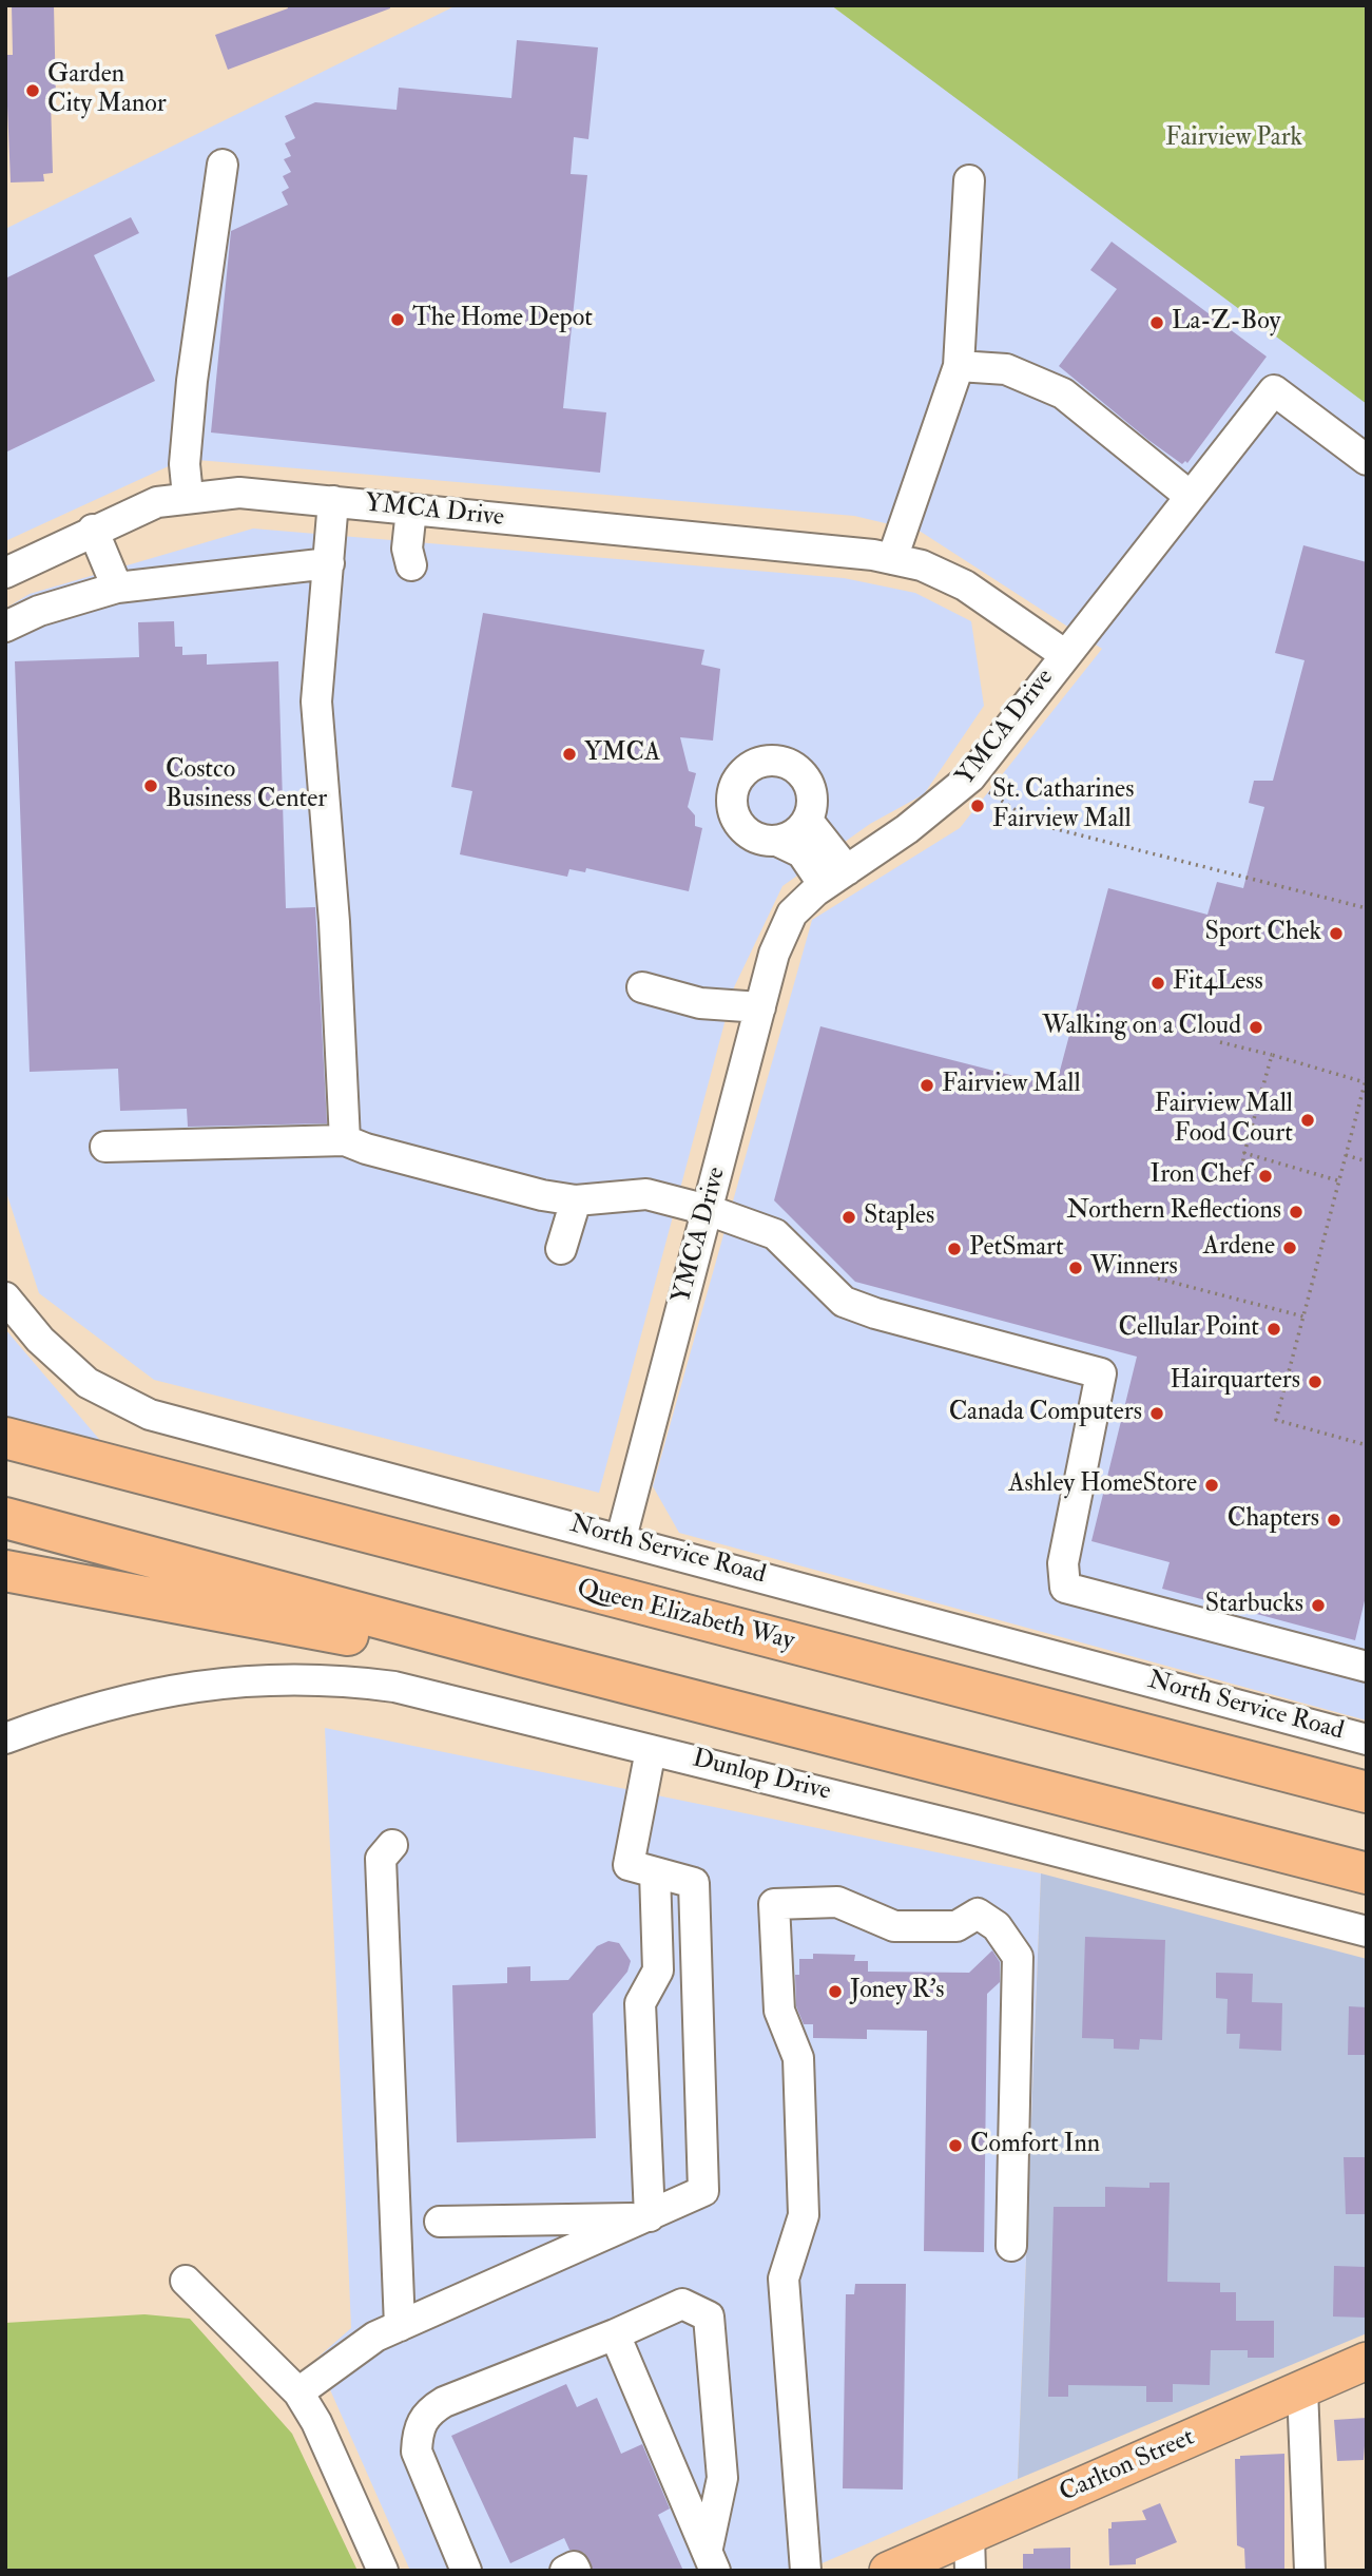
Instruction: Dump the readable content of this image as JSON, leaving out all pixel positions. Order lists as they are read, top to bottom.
{
  "streets": {
    "highway": ["Queen Elizabeth Way"],
    "main road": ["Carlton Street"],
    "street": ["YMCA Drive", "North Service Road", "Dunlop Drive"]
  },
  "crossings": [
    ["YMCA Drive", "North Service Road"]
  ],
  "parks": ["Fairview Park"],
  "places": [
    "Garden City Manor",
    "The Home Depot",
    "La-Z-Boy",
    "YMCA",
    "Costco Business Center",
    "St. Catharines Fairview Mall",
    "Sport Chek",
    "Fit4Less",
    "Walking on a Cloud",
    "Fairview Mall",
    "Fairview Mall Food Court",
    "Iron Chef",
    "Northern Reflections",
    "Staples",
    "Ardene",
    "PetSmart",
    "Winners",
    "Cellular Point",
    "Hairquarters",
    "Canada Computers",
    "Ashley HomeStore",
    "Chapters",
    "Starbucks",
    "Joney R's",
    "Comfort Inn"
  ]
}
